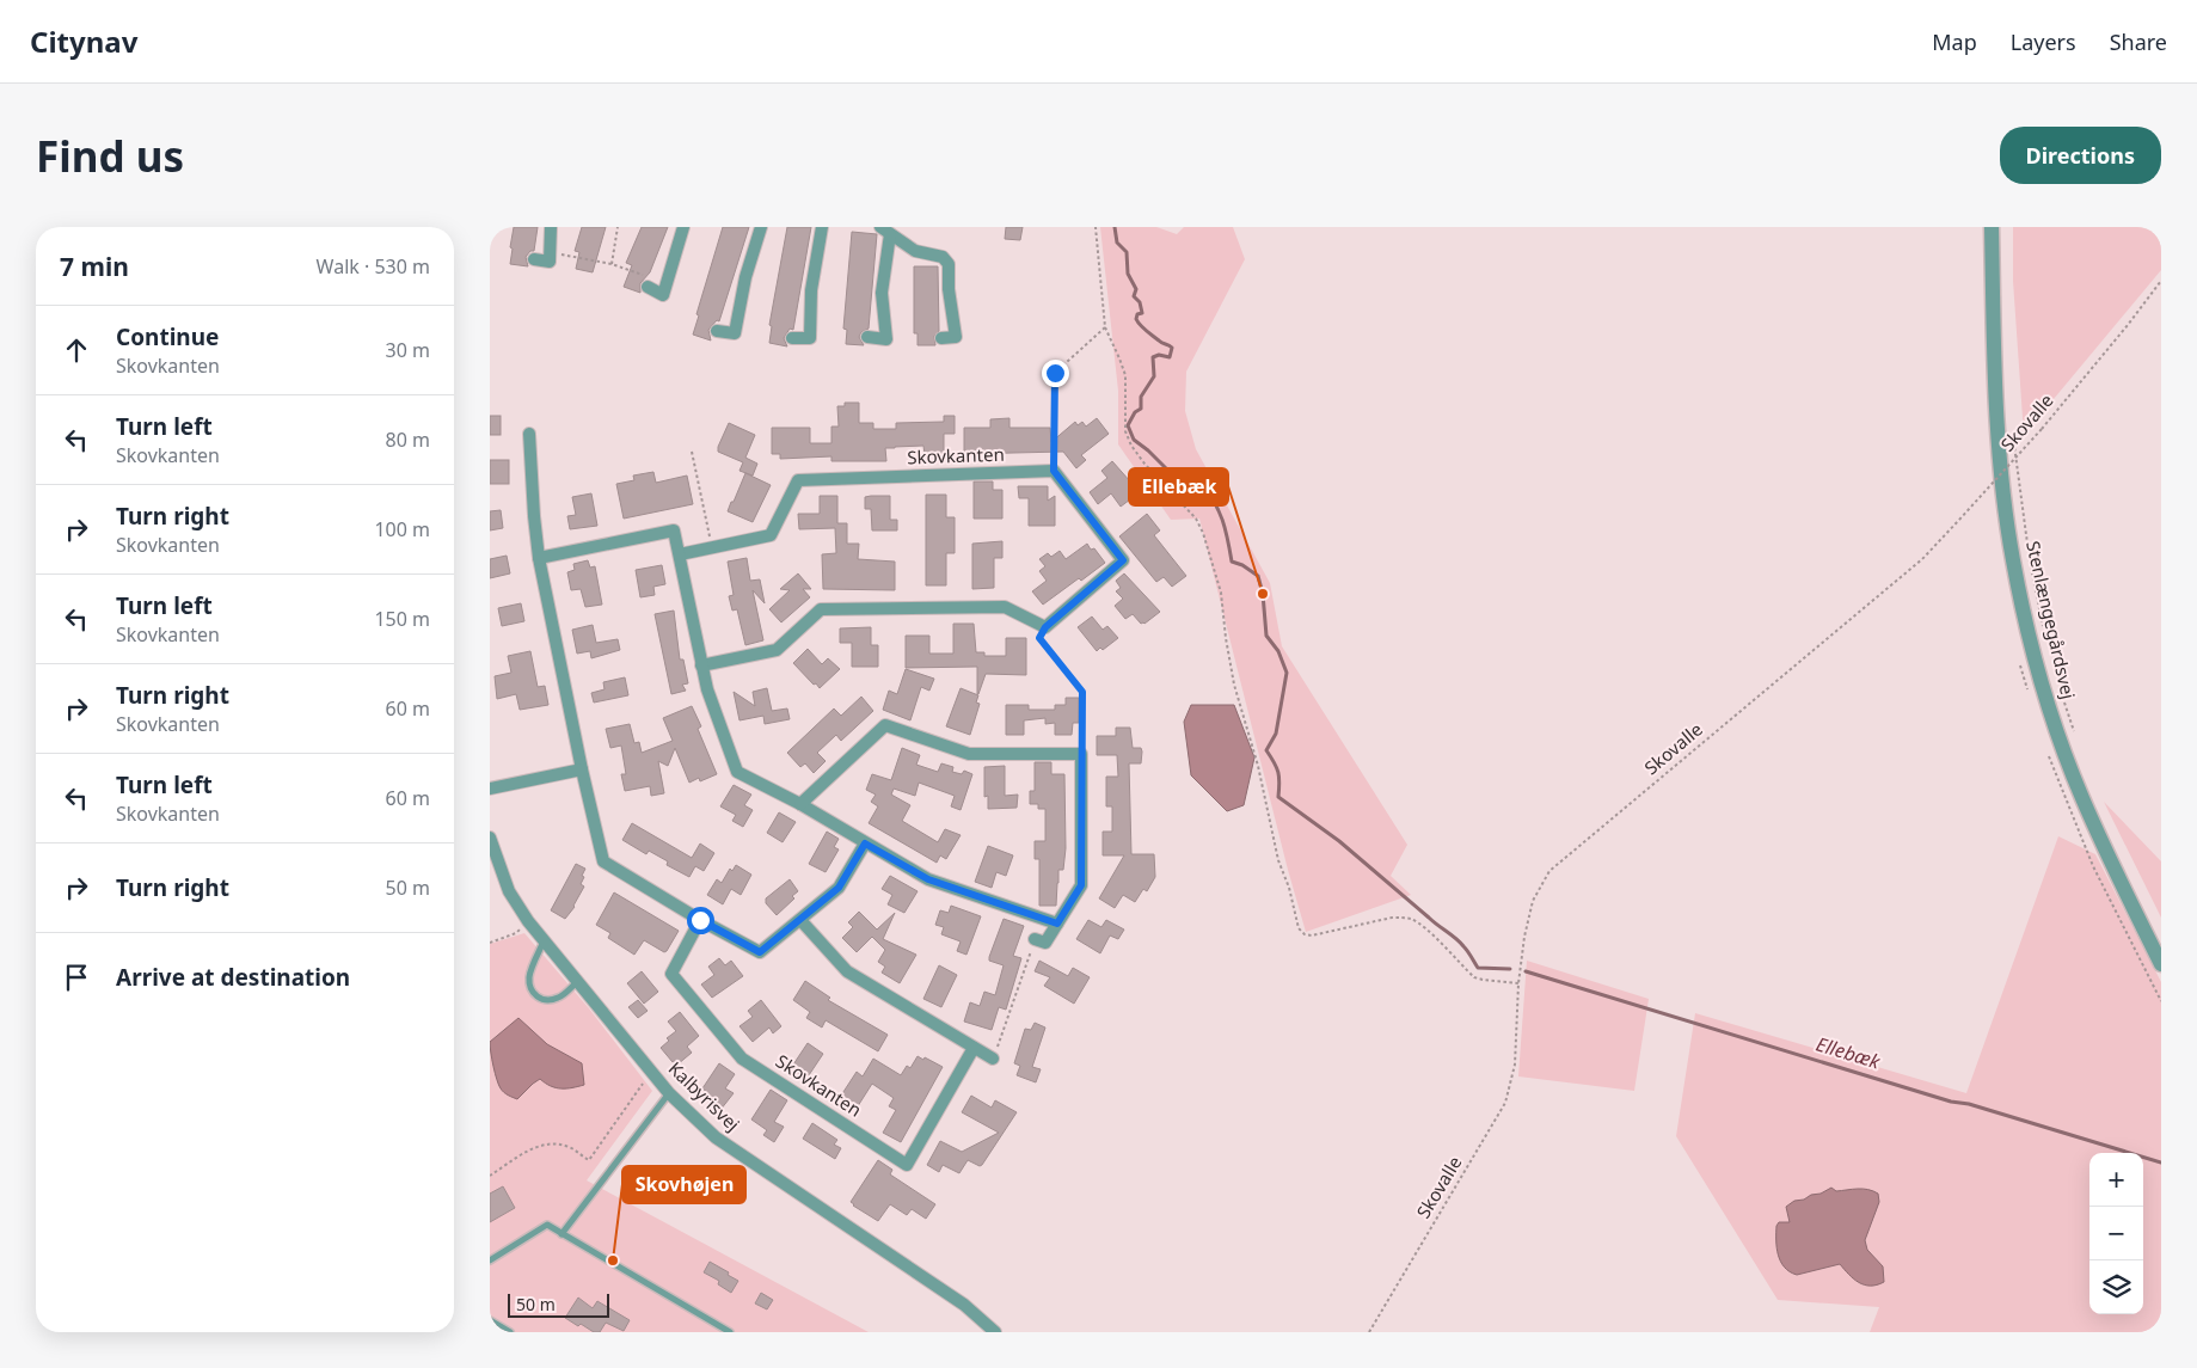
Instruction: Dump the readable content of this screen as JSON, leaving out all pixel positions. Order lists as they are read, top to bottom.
{
  "streets": {
    "street": ["Skovkanten", "Stenlængegårdsvej", "Kalbyrisvej"],
    "path": ["Skovalle"]
  },
  "water": ["Ellebæk"],
  "places": ["Ellebæk", "Skovhøjen"],
  "scale_bar": "50 m",
  "page": {
    "header": "Citynav",
    "nav": ["Map", "Layers", "Share"],
    "buttons": "Directions",
    "title": "Find us",
    "heading": ["7 min", "Walk · 530 m"],
    "list": [
      ["Continue", "Skovkanten", "30 m"],
      ["Turn left", "Skovkanten", "80 m"],
      ["Turn right", "Skovkanten", "100 m"],
      ["Turn left", "Skovkanten", "150 m"],
      ["Turn right", "Skovkanten", "60 m"],
      ["Turn left", "Skovkanten", "60 m"],
      ["Turn right", "50 m"],
      "Arrive at destination"
    ],
    "map_buttons": ["+", "−"],
    "scale": "50 m"
  }
}
